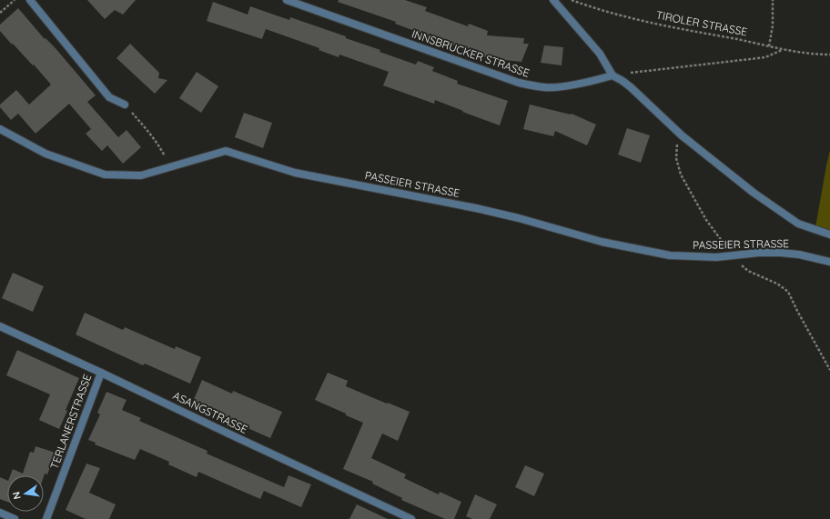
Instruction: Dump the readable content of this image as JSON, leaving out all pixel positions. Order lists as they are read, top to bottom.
{
  "streets": {
    "street": [
      "INNSBRUCKER STRASSE",
      "PASSEIER STRASSE",
      "ASANGSTRASSE",
      "TERLANERSTRASSE"
    ],
    "path": ["TIROLER STRASSE"]
  },
  "crossings": [
    ["ASANGSTRASSE", "TERLANERSTRASSE"]
  ],
  "north": "left"
}
